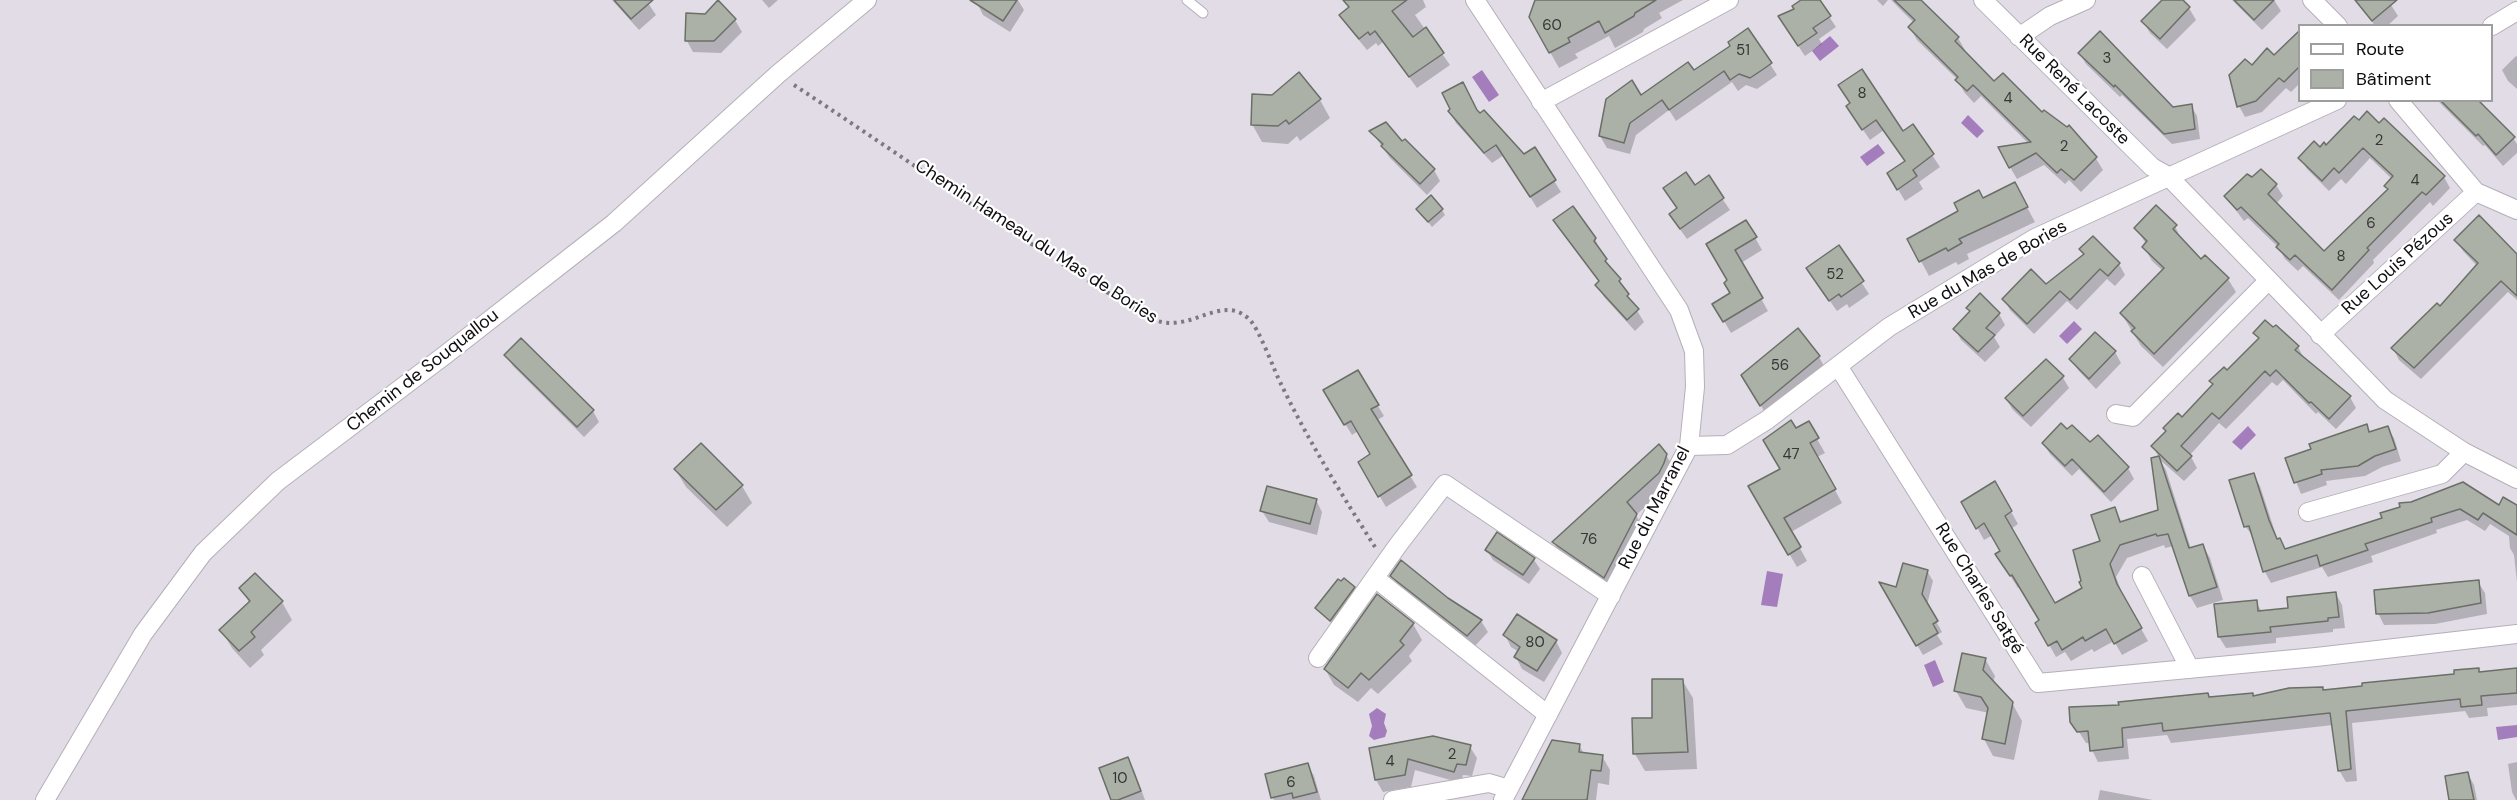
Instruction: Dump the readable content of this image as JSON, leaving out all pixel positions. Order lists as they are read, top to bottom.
{
  "streets": {
    "street": [
      "Rue René Lacoste",
      "Rue Louis Pézous",
      "Rue du Mas de Bories",
      "Chemin de Souquallou",
      "Rue du Marranel",
      "Rue Charles Satgé"
    ],
    "path": ["Chemin Hameau du Mas de Bories"]
  },
  "crossings": [
    ["Rue René Lacoste", "Rue du Mas de Bories"],
    ["Chemin Hameau du Mas de Bories", "Chemin de Souquallou"],
    ["Rue du Mas de Bories", "Rue du Marranel"],
    ["Rue du Mas de Bories", "Rue Charles Satgé"]
  ],
  "house_numbers": [
    "60",
    "51",
    "3",
    "8",
    "4",
    "2",
    "2",
    "4",
    "6",
    "8",
    "52",
    "56",
    "47",
    "76",
    "80",
    "2",
    "4",
    "10",
    "6"
  ],
  "legend": ["Route", "Bâtiment"]
}
